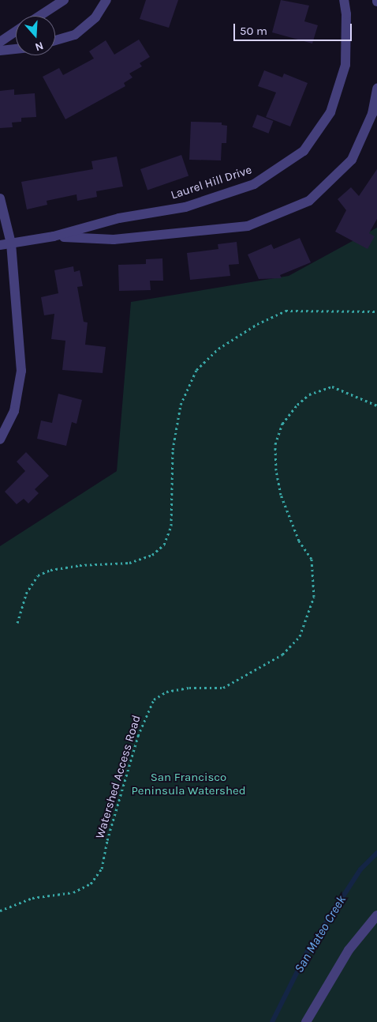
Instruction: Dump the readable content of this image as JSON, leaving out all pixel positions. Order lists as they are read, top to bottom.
{
  "streets": {
    "street": ["Laurel Hill Drive"],
    "path": ["Watershed Access Road"]
  },
  "water": ["San Mateo Creek"],
  "parks": ["San Francisco Peninsula Watershed"],
  "scale_bar": "50 m",
  "north": "bottom"
}
